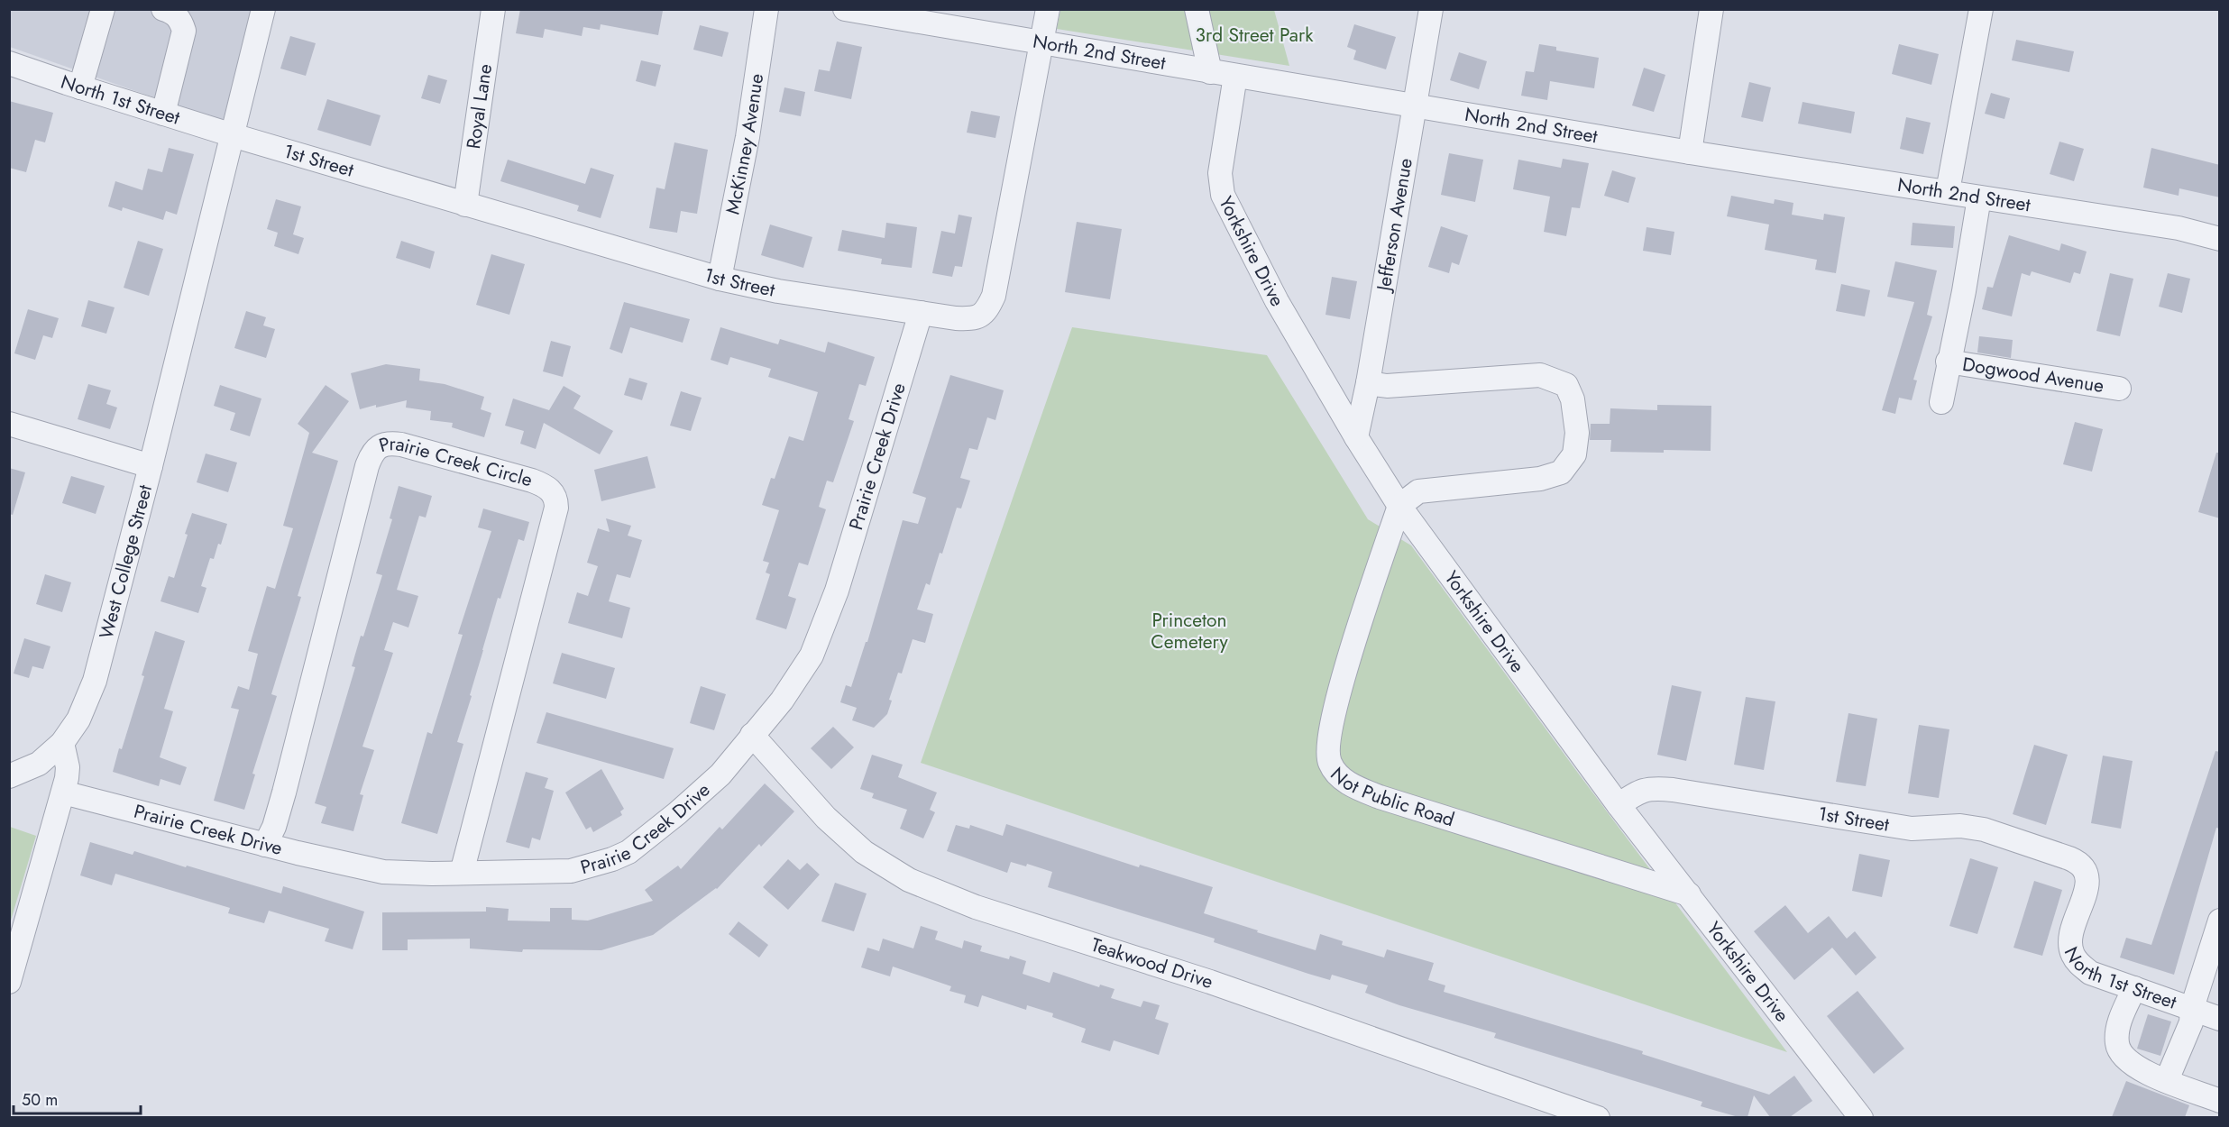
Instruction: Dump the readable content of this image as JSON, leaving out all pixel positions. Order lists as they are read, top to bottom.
{
  "streets": {
    "street": [
      "North 2nd Street",
      "North 1st Street",
      "Royal Lane",
      "McKinney Avenue",
      "1st Street",
      "Jefferson Avenue",
      "Yorkshire Drive",
      "Dogwood Avenue",
      "Prairie Creek Drive",
      "Prairie Creek Circle",
      "West College Street",
      "Not Public Road",
      "Teakwood Drive"
    ]
  },
  "crossings": [
    ["North 2nd Street", "1st Street"],
    ["North 2nd Street", "Jefferson Avenue"],
    ["North 2nd Street", "Yorkshire Drive"],
    ["North 2nd Street", "Dogwood Avenue"],
    ["North 1st Street", "1st Street"],
    ["North 1st Street", "West College Street"],
    ["Royal Lane", "1st Street"],
    ["McKinney Avenue", "1st Street"],
    ["1st Street", "Yorkshire Drive"],
    ["1st Street", "Prairie Creek Drive"],
    ["1st Street", "West College Street"],
    ["Jefferson Avenue", "Yorkshire Drive"],
    ["Yorkshire Drive", "Not Public Road"],
    ["Prairie Creek Drive", "Prairie Creek Circle"],
    ["Prairie Creek Drive", "Teakwood Drive"]
  ],
  "parks": ["3rd Street Park", "Princeton Cemetery"],
  "scale_bar": "50 m"
}
